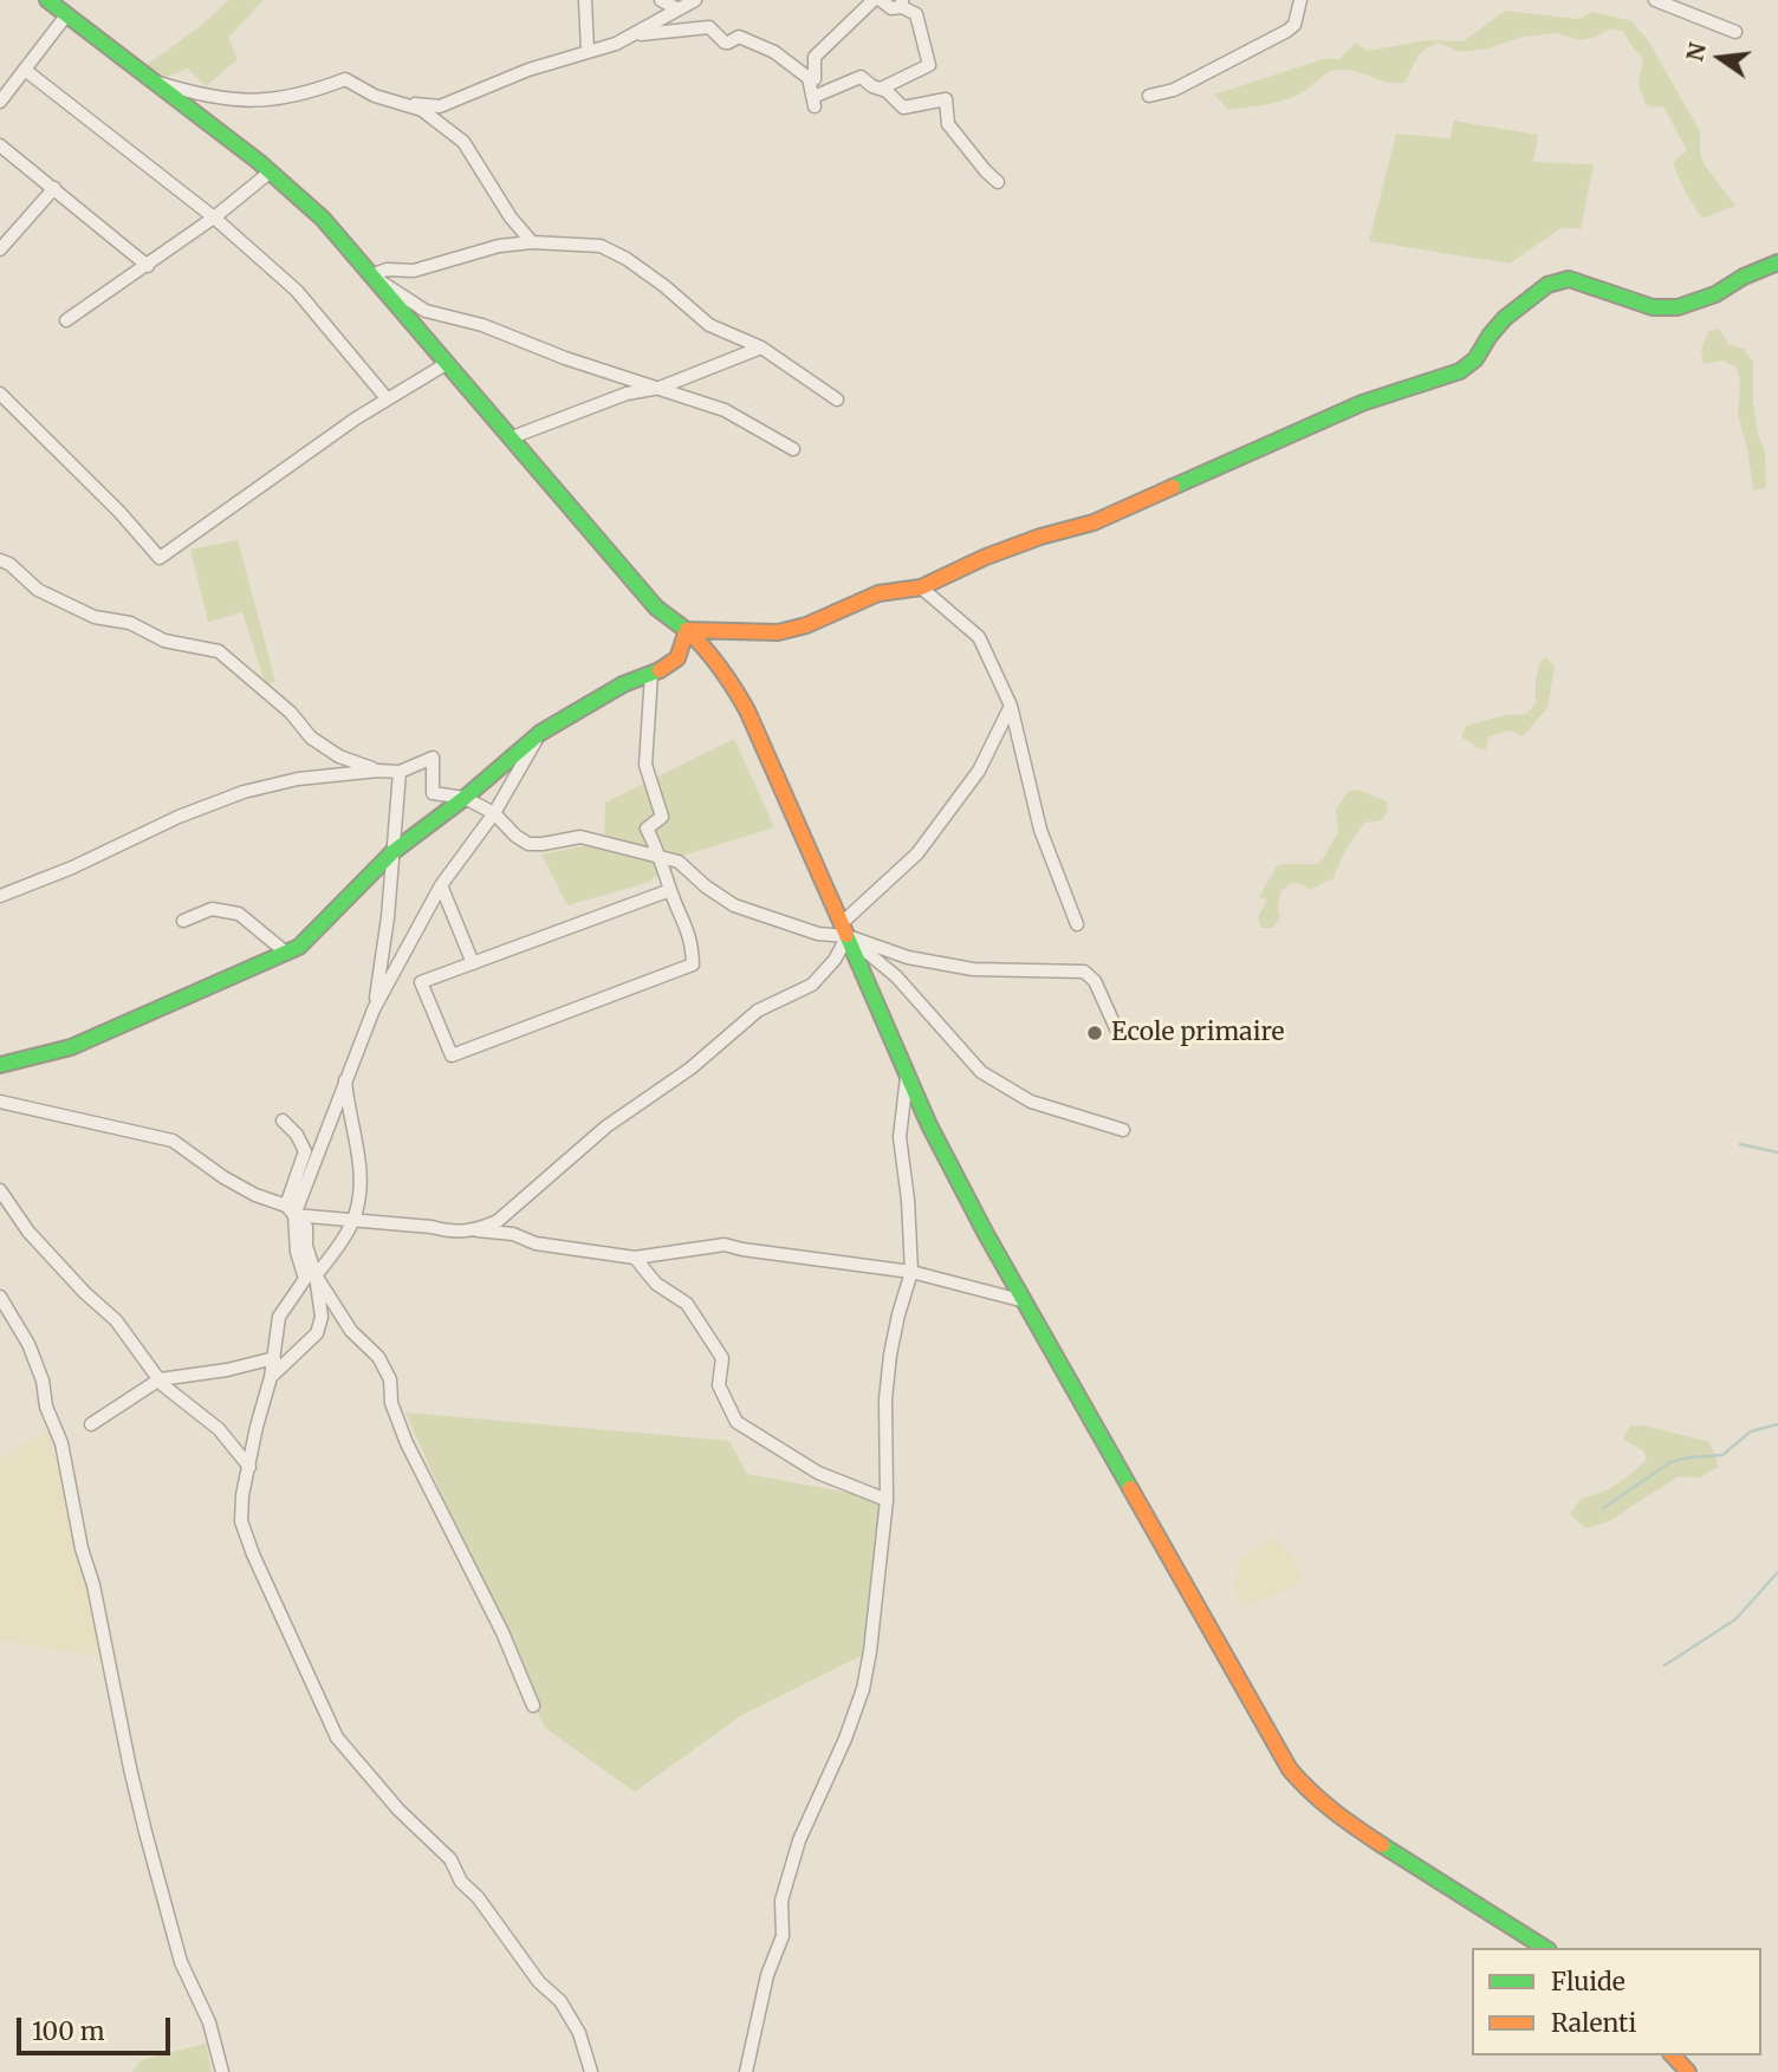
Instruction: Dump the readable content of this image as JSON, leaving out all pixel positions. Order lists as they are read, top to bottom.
{
  "places": ["Ecole primaire"],
  "legend": ["Fluide", "Ralenti"],
  "scale_bar": "100 m",
  "north": "left"
}
